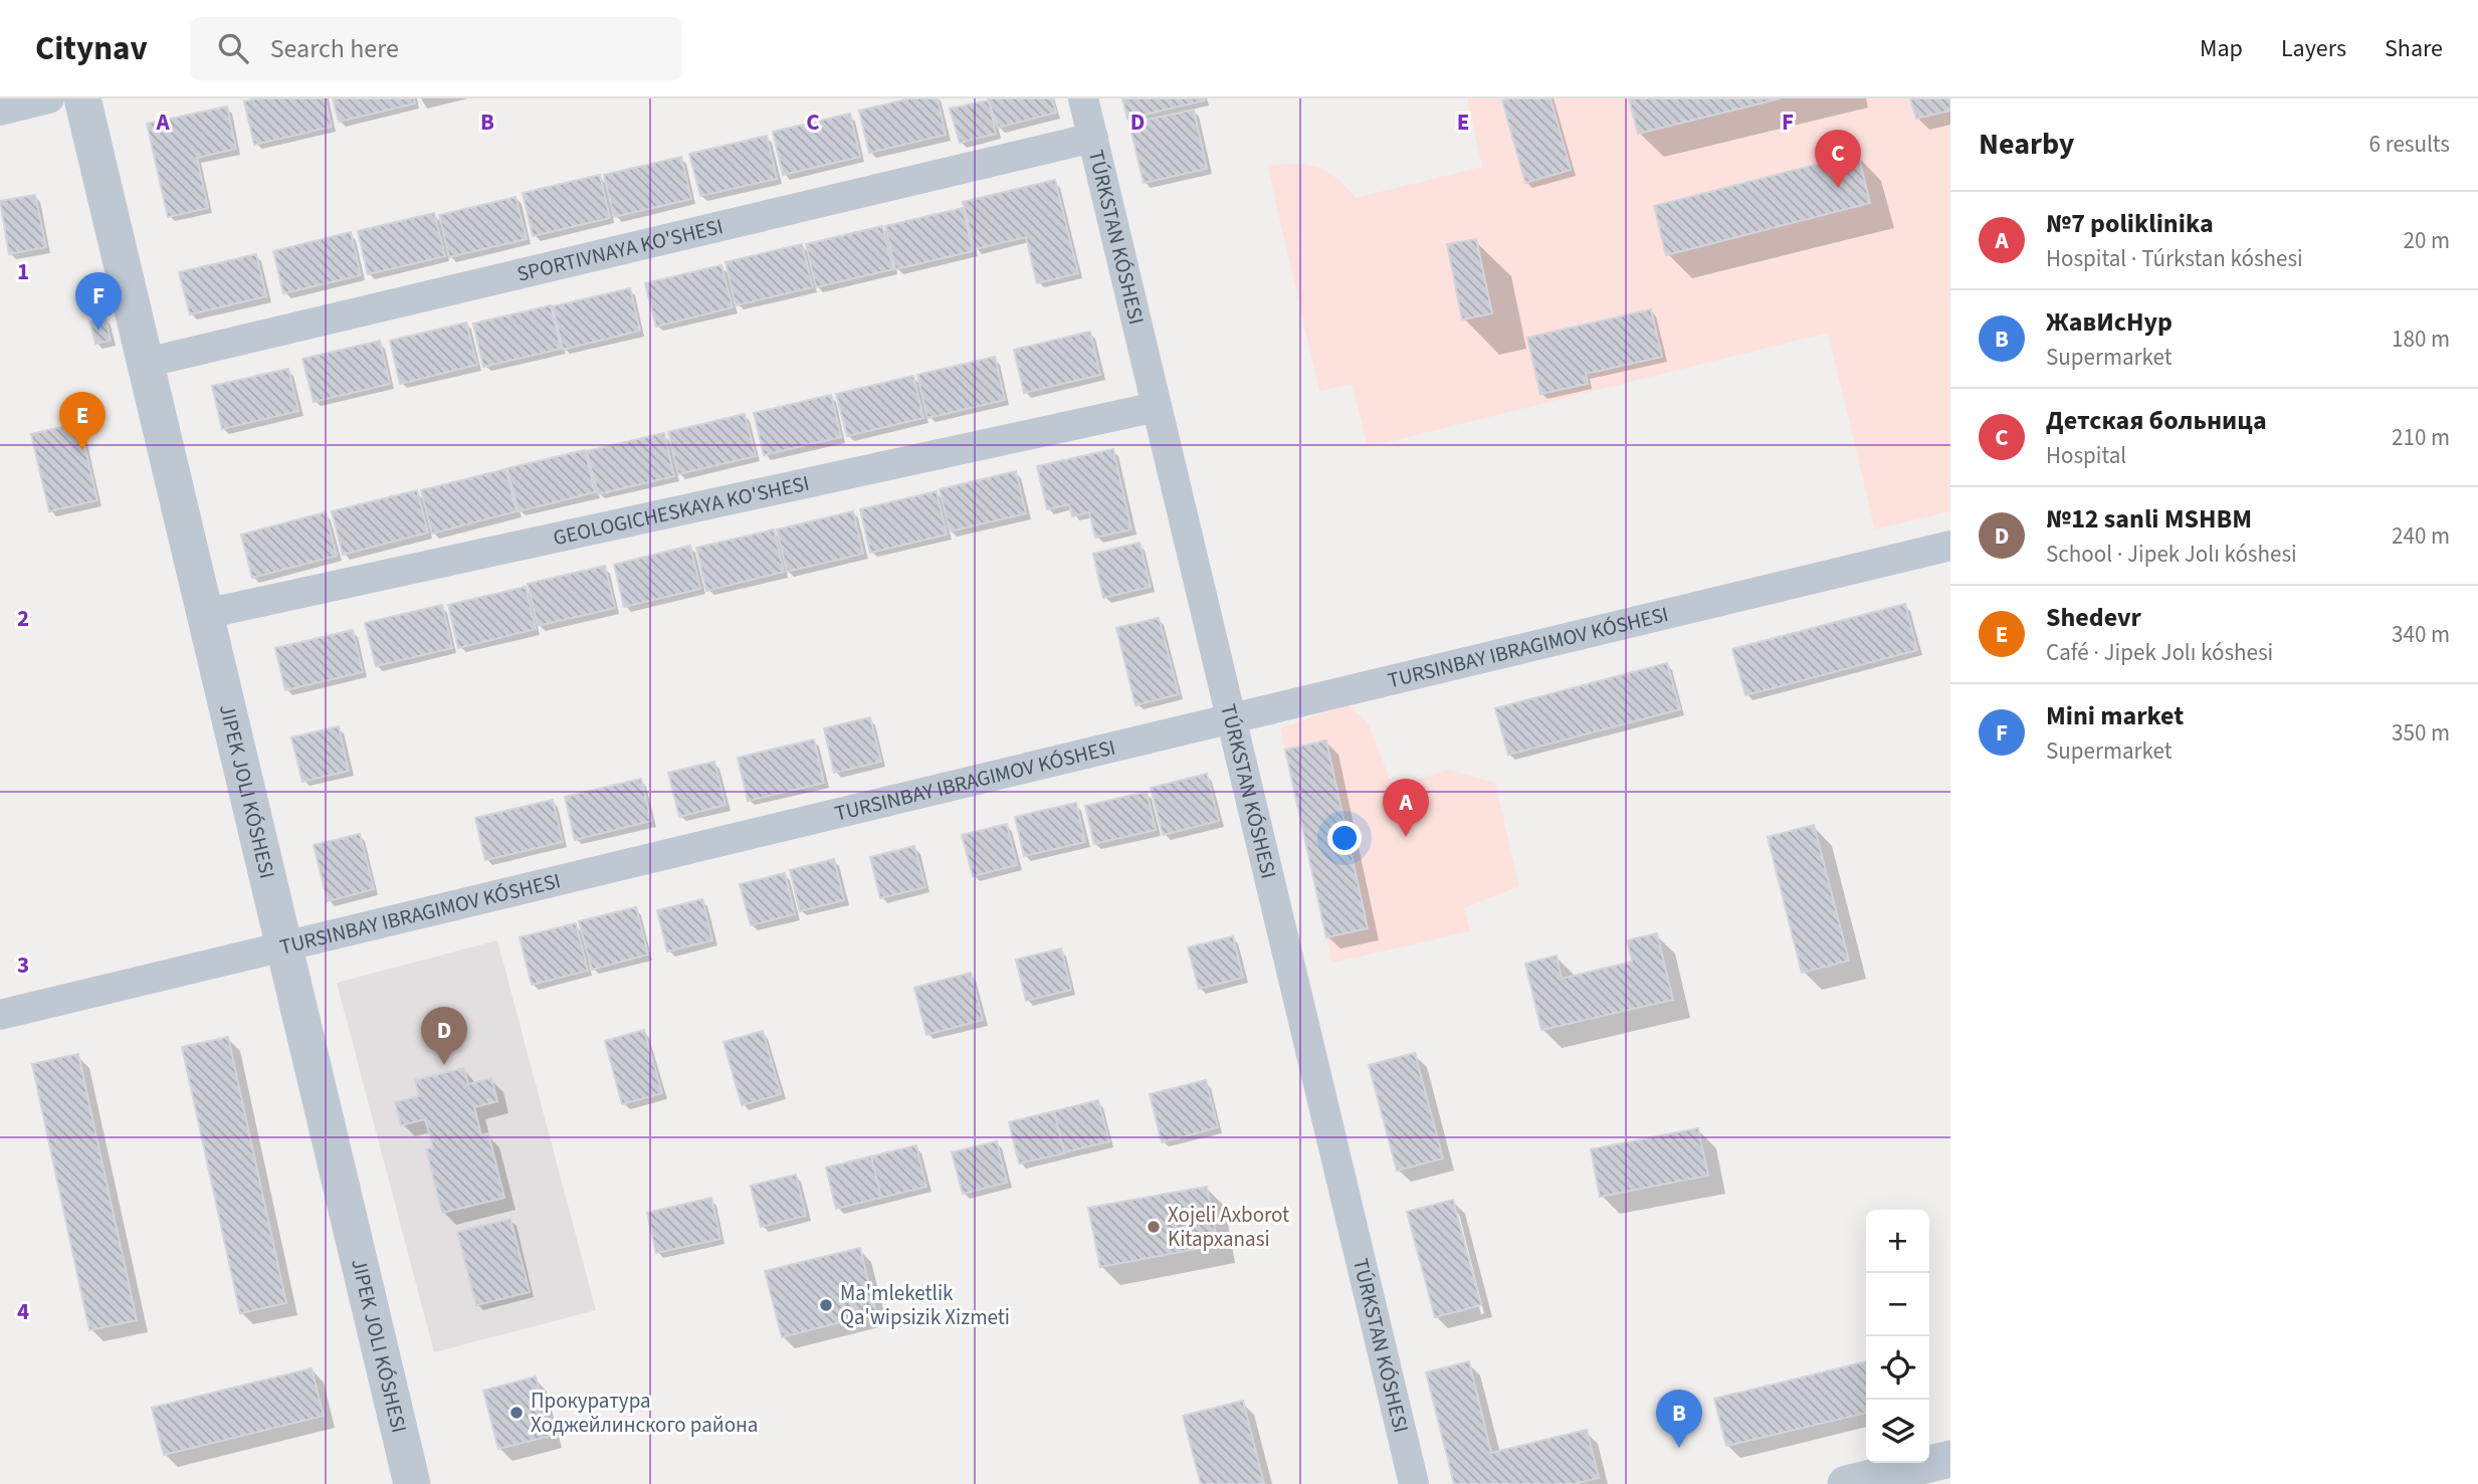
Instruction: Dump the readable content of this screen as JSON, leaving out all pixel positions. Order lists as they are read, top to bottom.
{
  "streets": {
    "street": [
      "TÚRKSTAN KÓSHESI",
      "SPORTIVNAYA KO'SHESI",
      "GEOLOGICHESKAYA KO'SHESI",
      "TURSINBAY IBRAGIMOV KÓSHESI"
    ]
  },
  "crossings": [
    ["TÚRKSTAN KÓSHESI", "SPORTIVNAYA KO'SHESI"],
    ["TÚRKSTAN KÓSHESI", "GEOLOGICHESKAYA KO'SHESI"],
    ["TÚRKSTAN KÓSHESI", "TURSINBAY IBRAGIMOV KÓSHESI"]
  ],
  "places": ["Xojeli Axborot Kitapxanasi", "Ma'mleketlik Qa'wipsizik Xizmeti", "Прокуратура Ходжейлинского района"],
  "page": {
    "header": "Citynav",
    "search": "Search here",
    "nav": ["Map", "Layers", "Share"],
    "heading": ["Nearby", "6 results"],
    "pins": [
      "C",
      "F",
      "E",
      "A",
      "D",
      "B"
    ],
    "list": [
      {
        "mark": "A",
        "name": "№7 poliklinika",
        "note": "Hospital · Túrkstan kóshesi",
        "value": "20 m"
      },
      {
        "mark": "B",
        "name": "ЖавИсНур",
        "note": "Supermarket",
        "value": "180 m"
      },
      {
        "mark": "C",
        "name": "Детская больница",
        "note": "Hospital",
        "value": "210 m"
      },
      {
        "mark": "D",
        "name": "№12 sanli MSHBM",
        "note": "School · Jipek Jolı kóshesi",
        "value": "240 m"
      },
      {
        "mark": "E",
        "name": "Shedevr",
        "note": "Café · Jipek Jolı kóshesi",
        "value": "340 m"
      },
      {
        "mark": "F",
        "name": "Mini market",
        "note": "Supermarket",
        "value": "350 m"
      }
    ],
    "map_buttons": ["+", "−"]
  },
  "grid": {
    "columns": [
      "A",
      "B",
      "C",
      "D",
      "E",
      "F"
    ],
    "rows": [
      "1",
      "2",
      "3",
      "4"
    ]
  }
}
